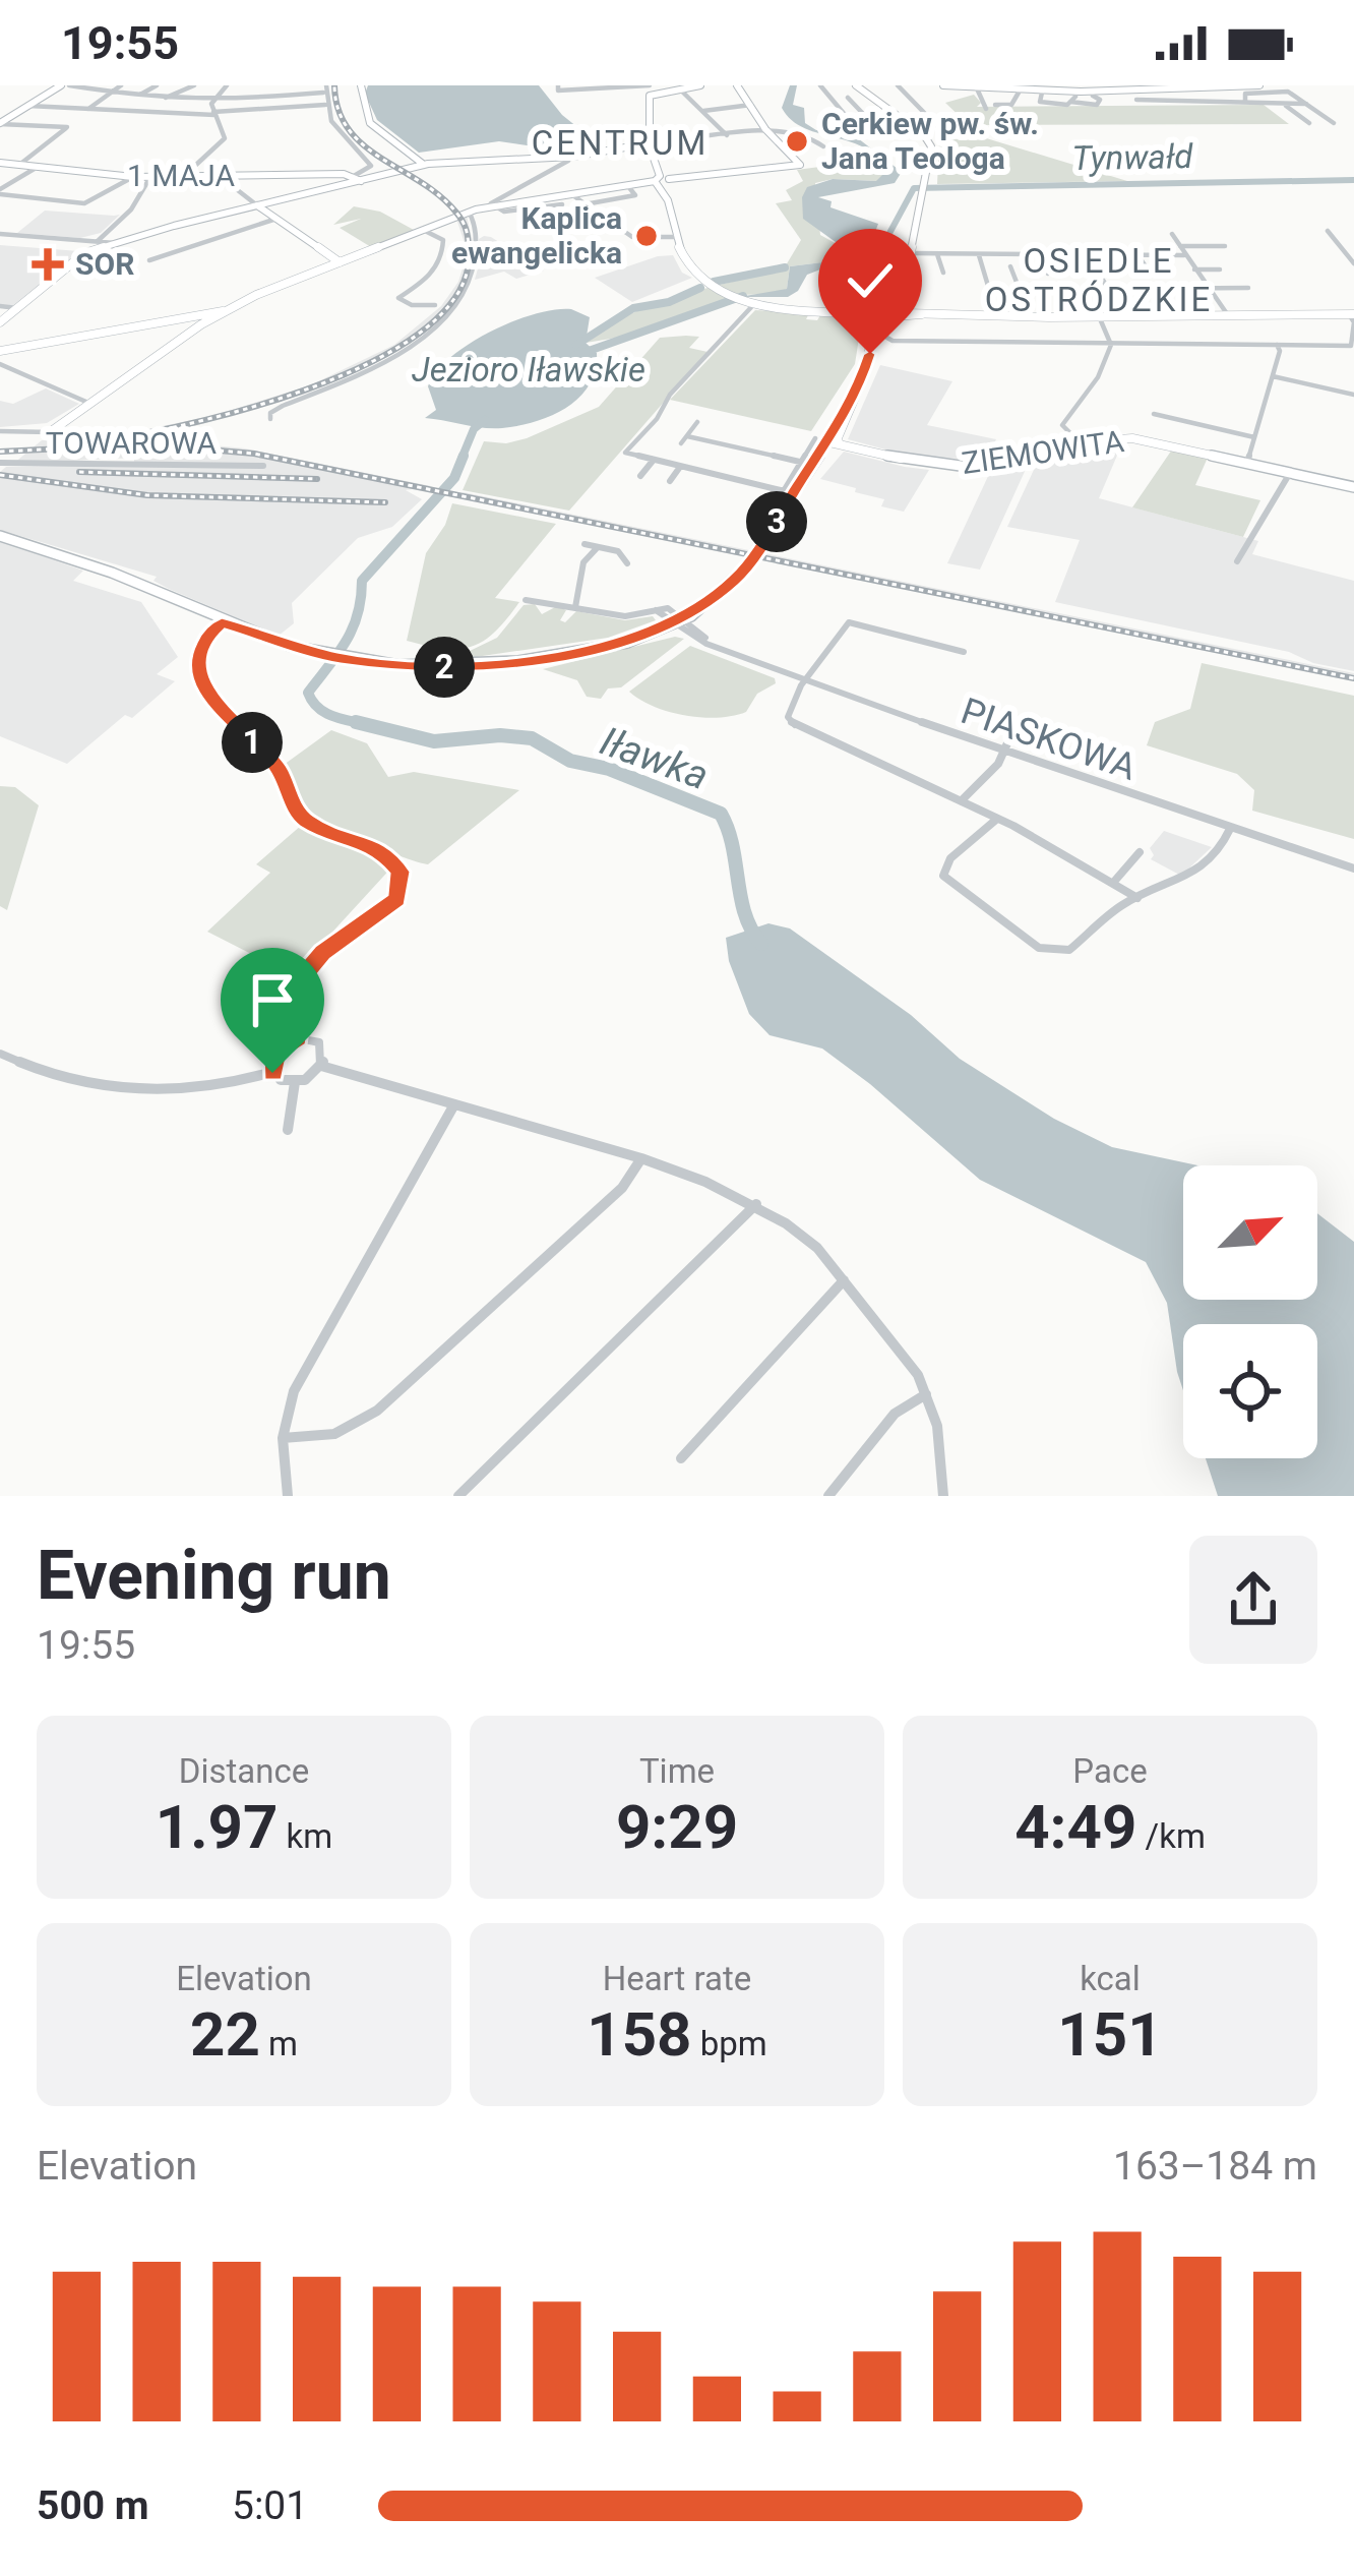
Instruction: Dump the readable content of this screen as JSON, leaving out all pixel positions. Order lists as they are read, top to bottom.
{
  "streets": {
    "street": [
      "1 MAJA",
      "TOWAROWA",
      "ZIEMOWITA",
      "PIASKOWA"
    ]
  },
  "districts": ["CENTRUM", "OSIEDLE OSTRÓDZKIE"],
  "water": ["Tynwałd", "Jezioro Iławskie", "Iławka"],
  "places": {
    "other": ["Cerkiew pw. św. Jana Teologa", "Kaplica ewangelicka"],
    "health": ["SOR"]
  },
  "north": "top right",
  "page": {
    "status": "19:55",
    "pins": ["3", "2", "1"],
    "heading": ["Evening run", "19:55"],
    "stats": [
      ["Distance", "1.97 km"],
      ["Time", "9:29"],
      ["Pace", "4:49 /km"],
      ["Elevation", "22 m"],
      ["Heart rate", "158 bpm"],
      ["kcal", "151"]
    ],
    "chart": ["Elevation", "163–184 m"],
    "list": [
      {
        "name": "500 m",
        "note": "5:01"
      }
    ]
  }
}
